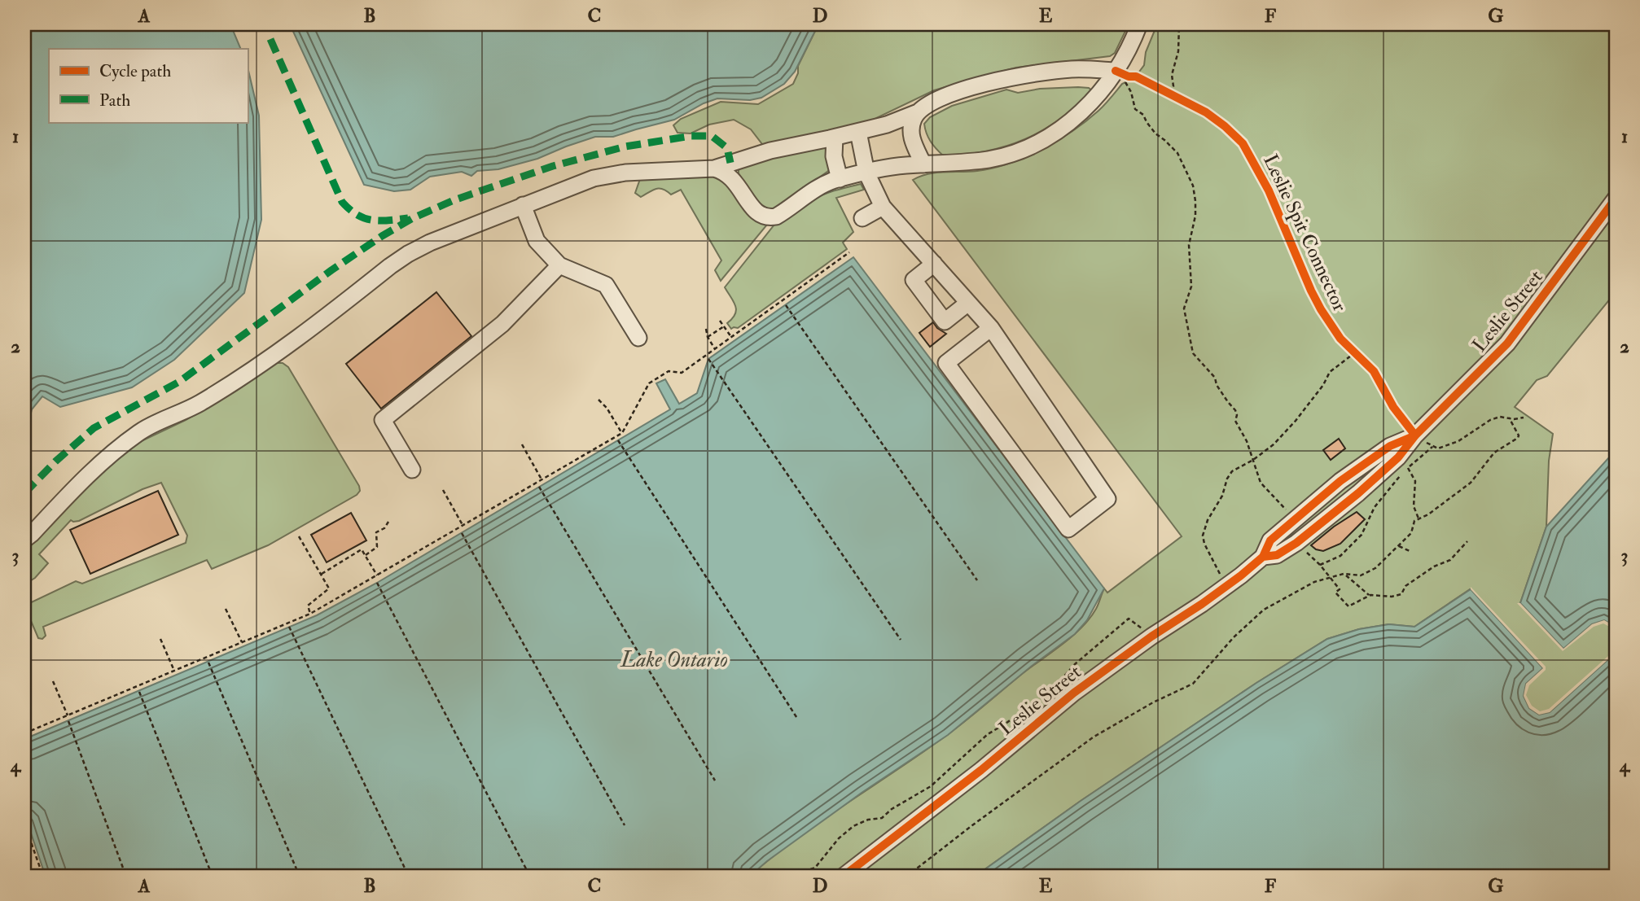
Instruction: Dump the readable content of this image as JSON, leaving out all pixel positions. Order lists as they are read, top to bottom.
{
  "streets": {
    "street": ["Leslie Street"],
    "cycle path": ["Leslie Spit Connector"]
  },
  "water": ["Lake Ontario"],
  "legend": ["Cycle path", "Path"],
  "grid": {
    "columns": [
      "A",
      "B",
      "C",
      "D",
      "E",
      "F",
      "G"
    ],
    "rows": [
      "1",
      "2",
      "3",
      "4"
    ]
  }
}
